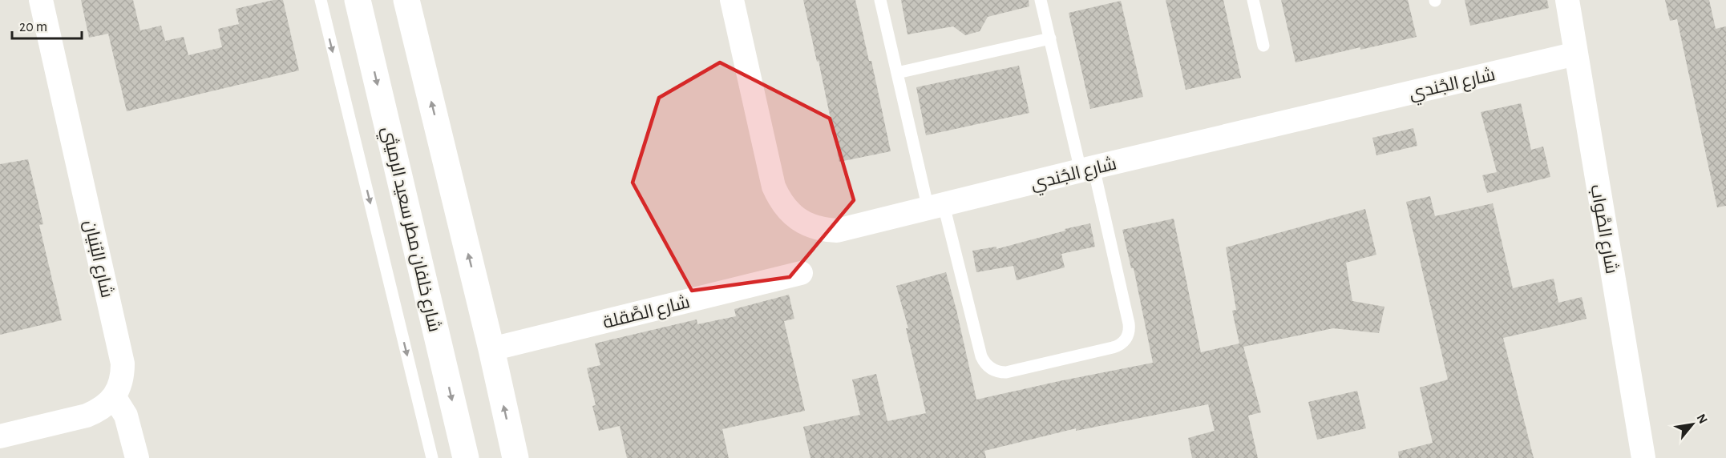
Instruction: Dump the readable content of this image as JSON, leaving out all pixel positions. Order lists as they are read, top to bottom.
{
  "streets": {
    "street": [
      "شارع الجُندي",
      "شارع خلفان مطر سعيد الرميثي",
      "شارع الصَّواب",
      "شارع البُنيان",
      "شارع الصَّقلة"
    ]
  },
  "crossings": [
    ["شارع الجُندي", "شارع الصَّواب"]
  ],
  "scale_bar": "20 m",
  "north": "top right"
}
